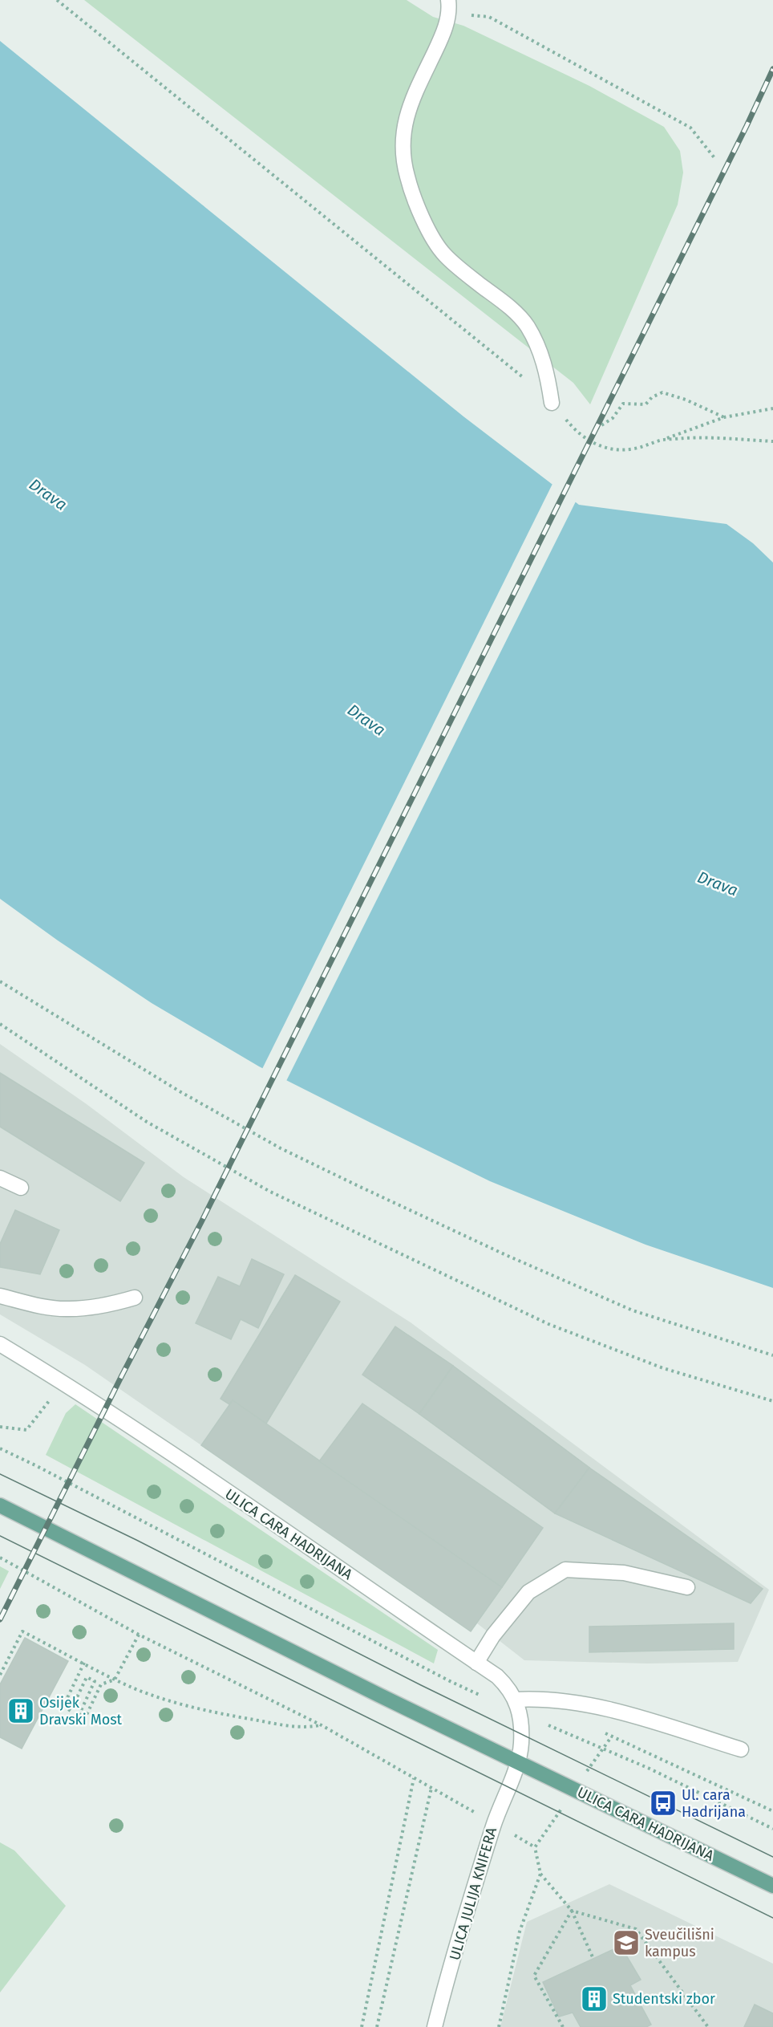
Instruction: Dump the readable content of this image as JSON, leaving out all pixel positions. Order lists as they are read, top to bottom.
{
  "streets": {
    "main road": ["ULICA CARA HADRIJANA"],
    "street": ["ULICA JULIJA KNIFERA"]
  },
  "crossings": [
    ["ULICA CARA HADRIJANA", "ULICA JULIJA KNIFERA"]
  ],
  "water": ["Drava"],
  "places": {
    "building": ["Osijek Dravski Most", "Studentski zbor"],
    "bus stop": ["Ul. cara Hadrijana"],
    "school or university": ["Sveučilišni kampus"]
  }
}
